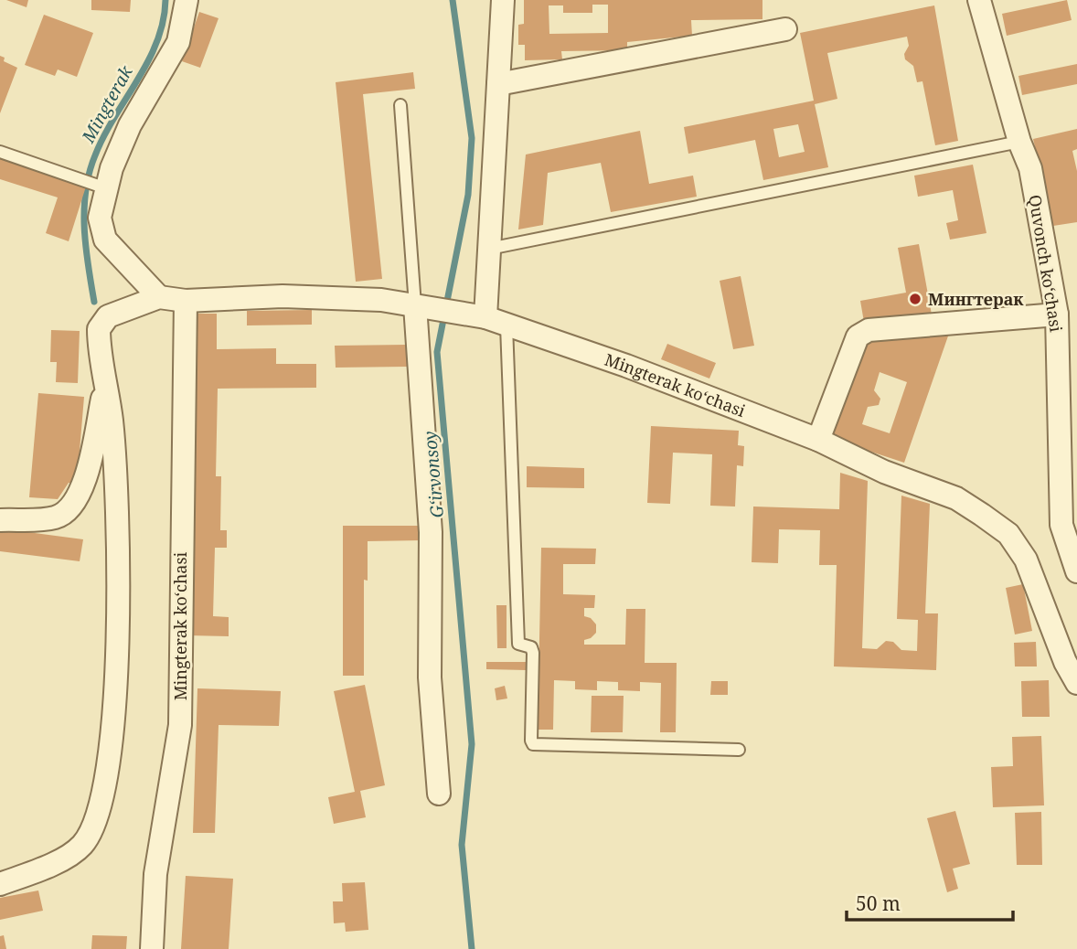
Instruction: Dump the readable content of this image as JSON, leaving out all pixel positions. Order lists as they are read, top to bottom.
{
  "streets": {
    "street": ["Quvonch koʻchasi", "Mingterak ko‘chasi", "Mingterak koʻchasi"]
  },
  "crossings": [
    ["Mingterak ko‘chasi", "Mingterak koʻchasi"]
  ],
  "water": ["Mingterak", "G‘irvonsoy"],
  "places": ["Мингтерак"],
  "scale_bar": "50 m"
}
